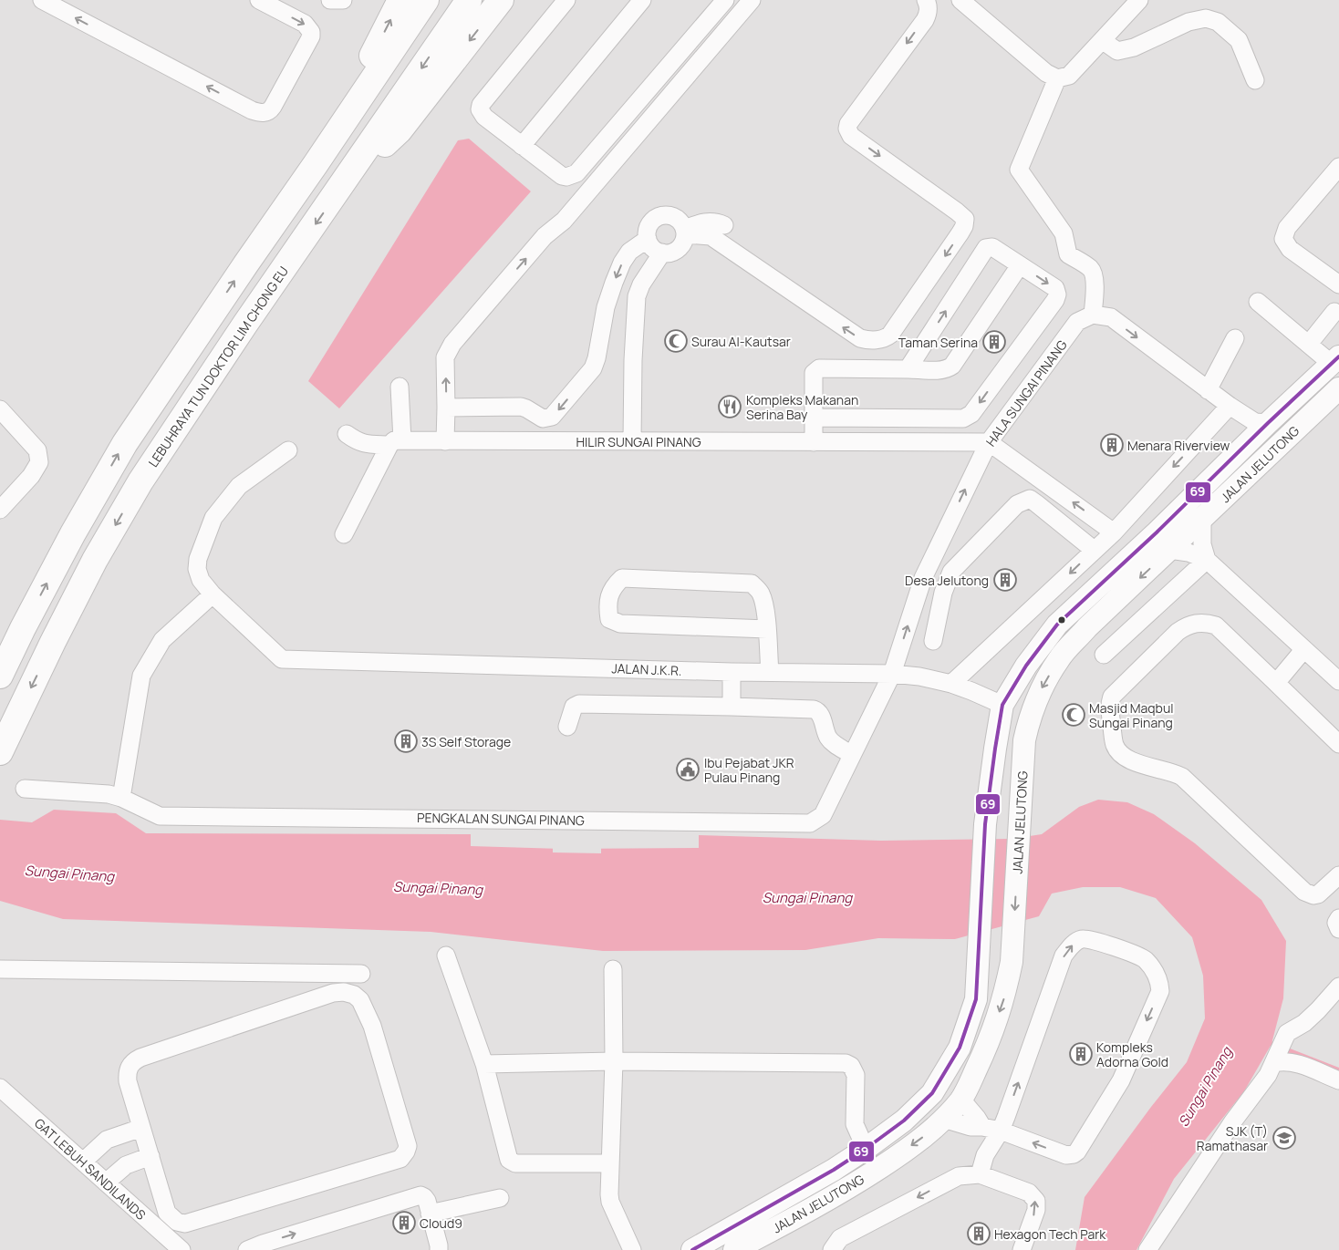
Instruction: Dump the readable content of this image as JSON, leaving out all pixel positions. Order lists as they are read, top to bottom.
{
  "streets": {
    "highway": ["LEBUHRAYA TUN DOKTOR LIM CHONG EU"],
    "main road": ["JALAN JELUTONG"],
    "street": [
      "HALA SUNGAI PINANG",
      "HILIR SUNGAI PINANG",
      "JALAN J.K.R.",
      "PENGKALAN SUNGAI PINANG",
      "GAT LEBUH SANDILANDS"
    ]
  },
  "crossings": [
    ["HALA SUNGAI PINANG", "HILIR SUNGAI PINANG"],
    ["HALA SUNGAI PINANG", "JALAN J.K.R."],
    ["HALA SUNGAI PINANG", "PENGKALAN SUNGAI PINANG"],
    ["JALAN JELUTONG", "JALAN J.K.R."],
    ["JALAN J.K.R.", "PENGKALAN SUNGAI PINANG"]
  ],
  "water": ["Sungai Pinang"],
  "places": {
    "mosque": ["Surau Al-Kautsar", "Masjid Maqbul Sungai Pinang"],
    "building": [
      "Taman Serina",
      "Menara Riverview",
      "Desa Jelutong",
      "3S Self Storage",
      "Kompleks Adorna Gold",
      "Cloud9",
      "Hexagon Tech Park"
    ],
    "restaurant": ["Kompleks Makanan Serina Bay"],
    "public building": ["Ibu Pejabat JKR Pulau Pinang"],
    "school or university": ["SJK (T) Ramathasar"]
  },
  "lines": ["transit line 69"]
}
